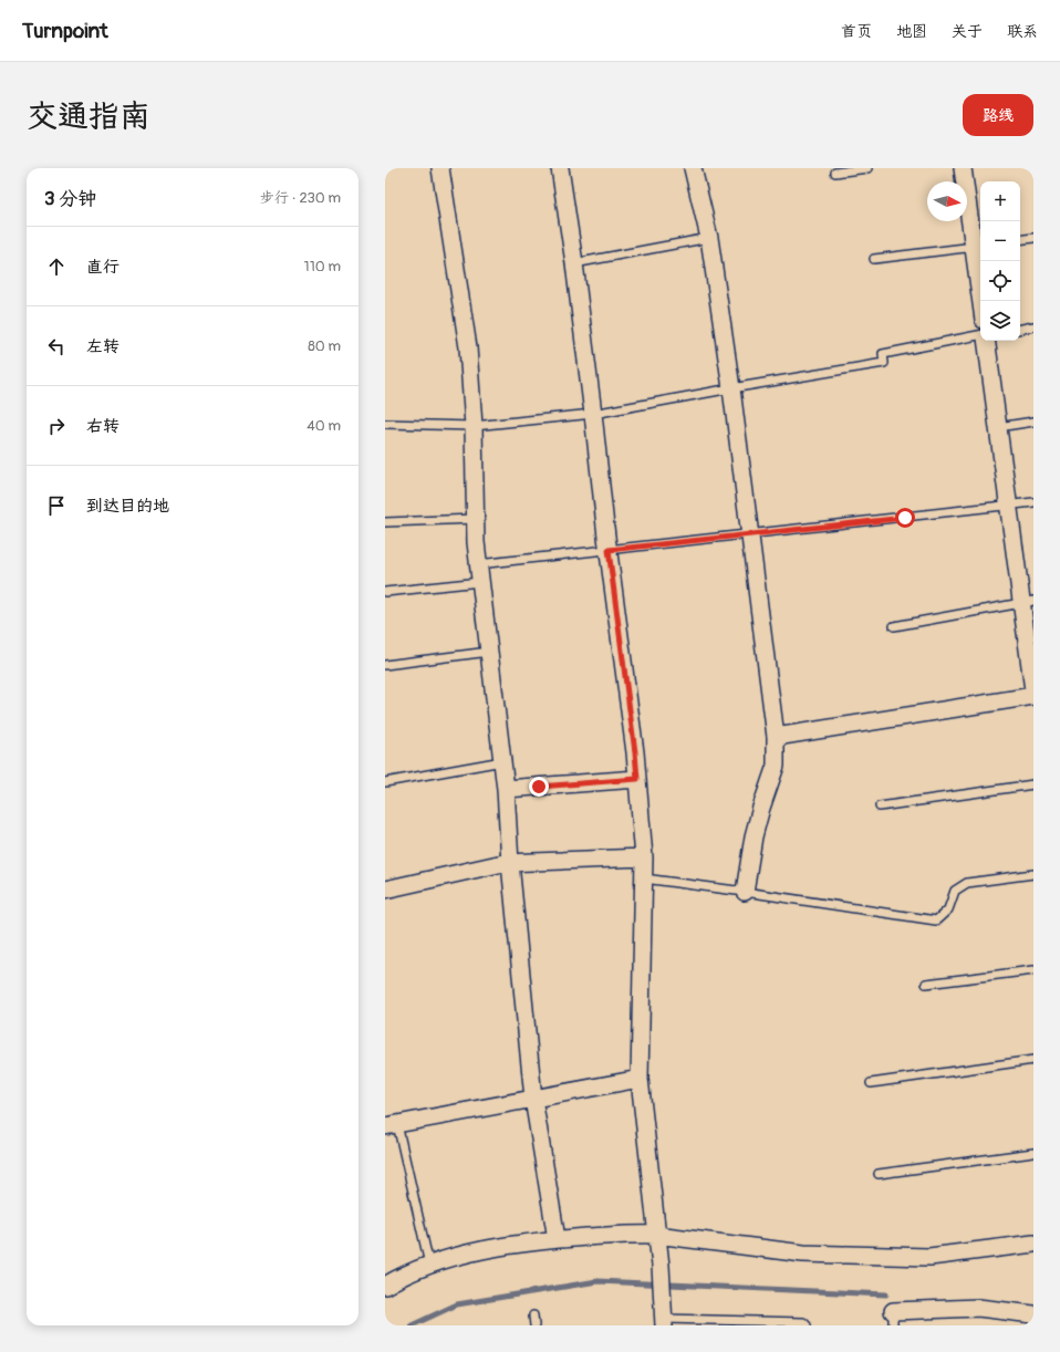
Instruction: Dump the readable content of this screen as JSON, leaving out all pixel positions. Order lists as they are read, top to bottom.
{
  "north": "right",
  "page": {
    "header": "Turnpoint",
    "nav": [
      "首页",
      "地图",
      "关于",
      "联系"
    ],
    "title": "交通指南",
    "buttons": "路线",
    "heading": ["3 分钟", "步行 · 230 m"],
    "map_buttons": ["+", "−"],
    "list": [
      ["直行", "110 m"],
      ["左转", "80 m"],
      ["右转", "40 m"],
      "到达目的地"
    ]
  }
}
